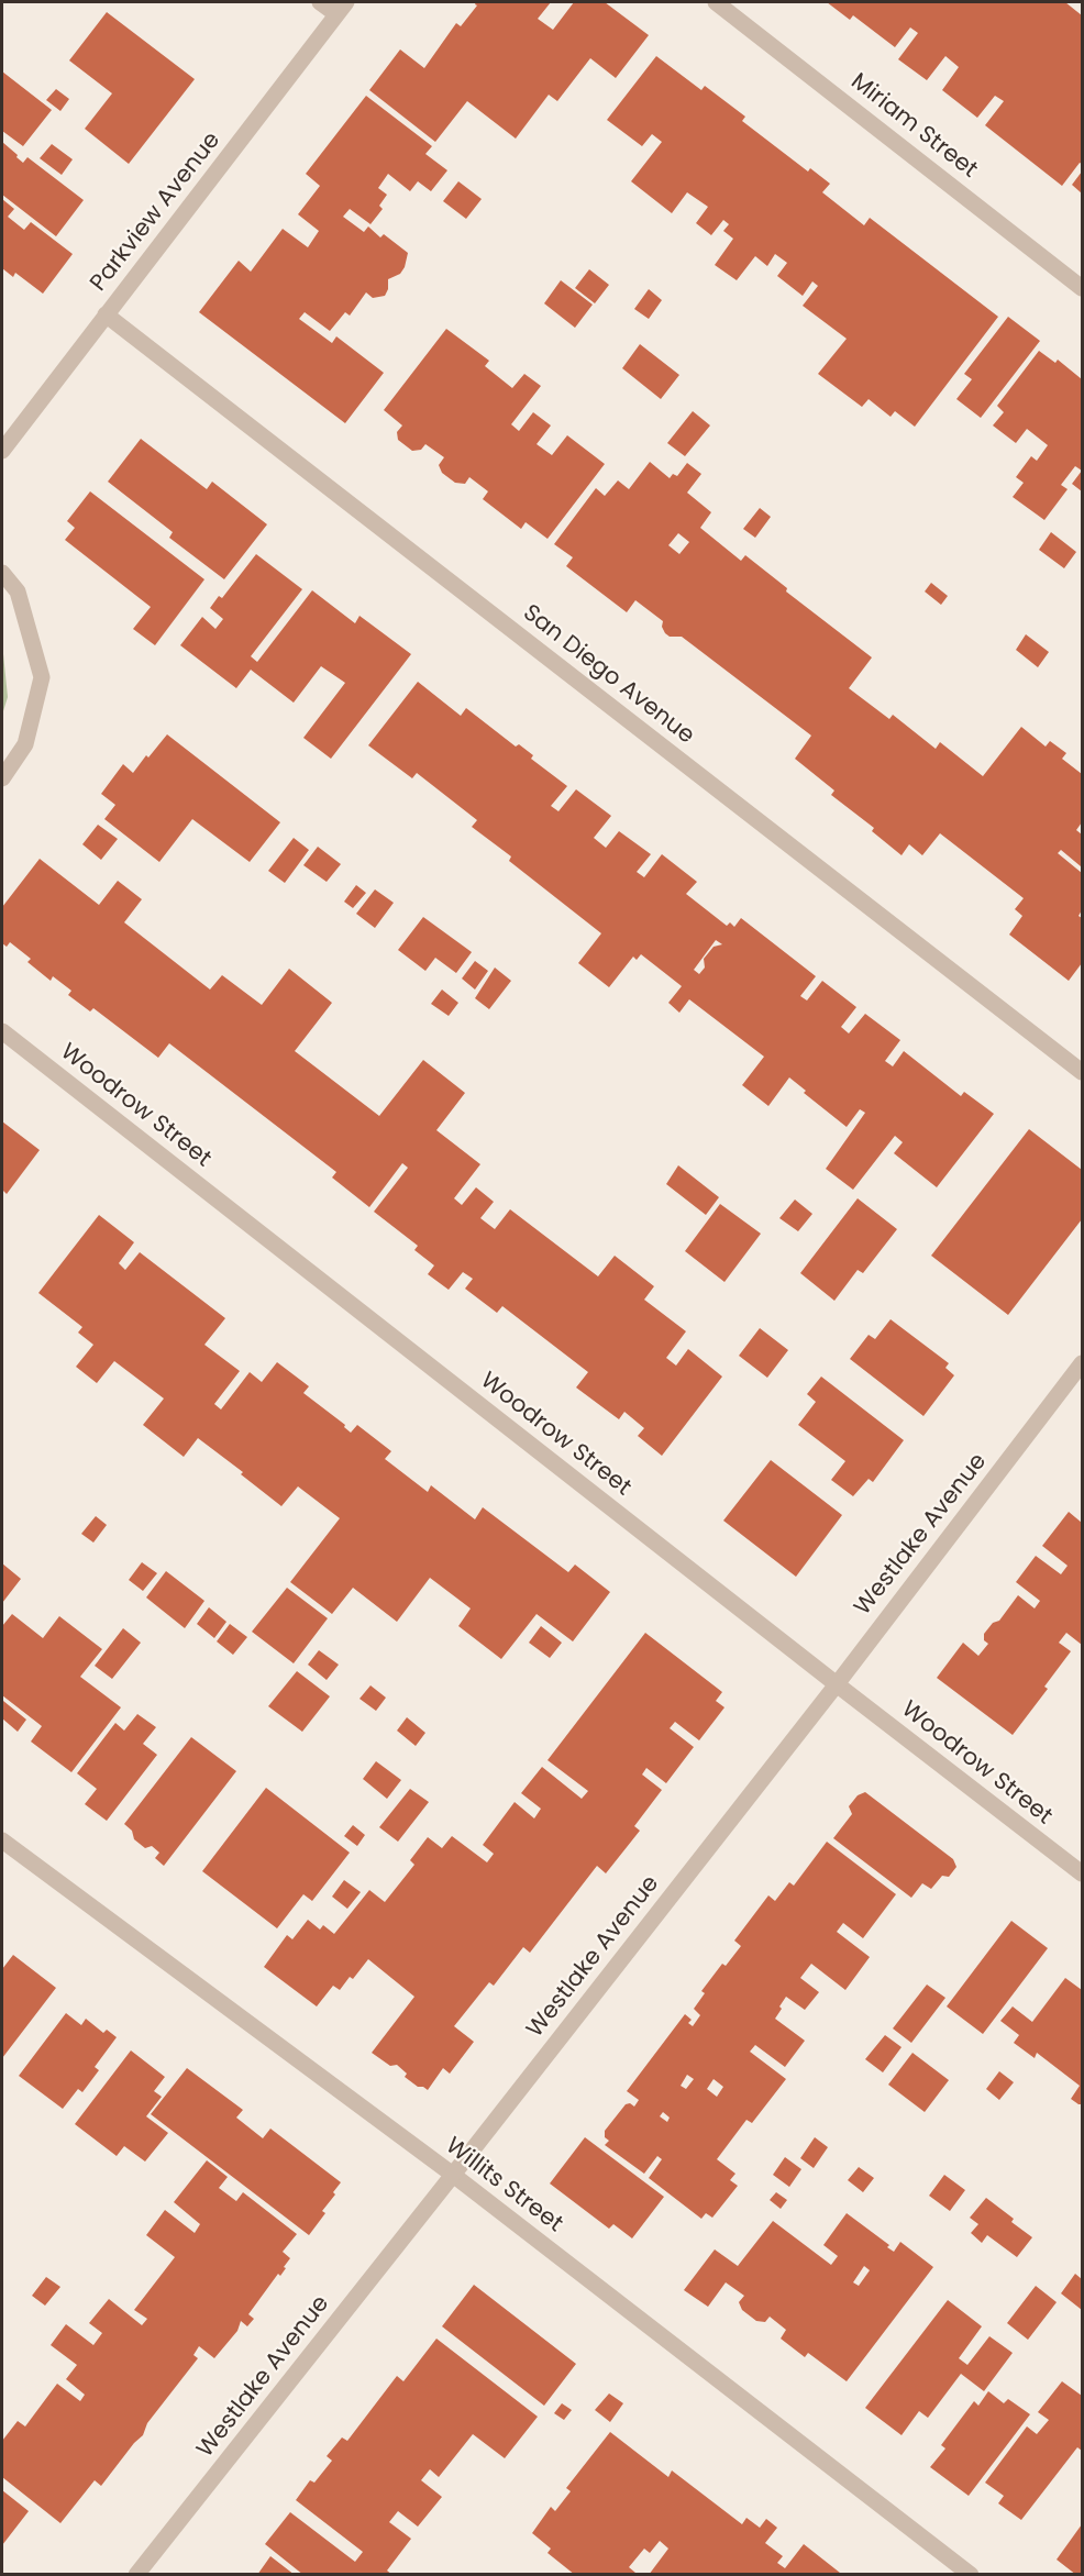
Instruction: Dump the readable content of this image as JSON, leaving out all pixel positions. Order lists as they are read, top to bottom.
{
  "streets": {
    "street": [
      "Miriam Street",
      "Parkview Avenue",
      "San Diego Avenue",
      "Woodrow Street",
      "Westlake Avenue",
      "Willits Street"
    ]
  },
  "crossings": [
    ["Parkview Avenue", "San Diego Avenue"],
    ["Woodrow Street", "Westlake Avenue"],
    ["Westlake Avenue", "Willits Street"]
  ]
}
